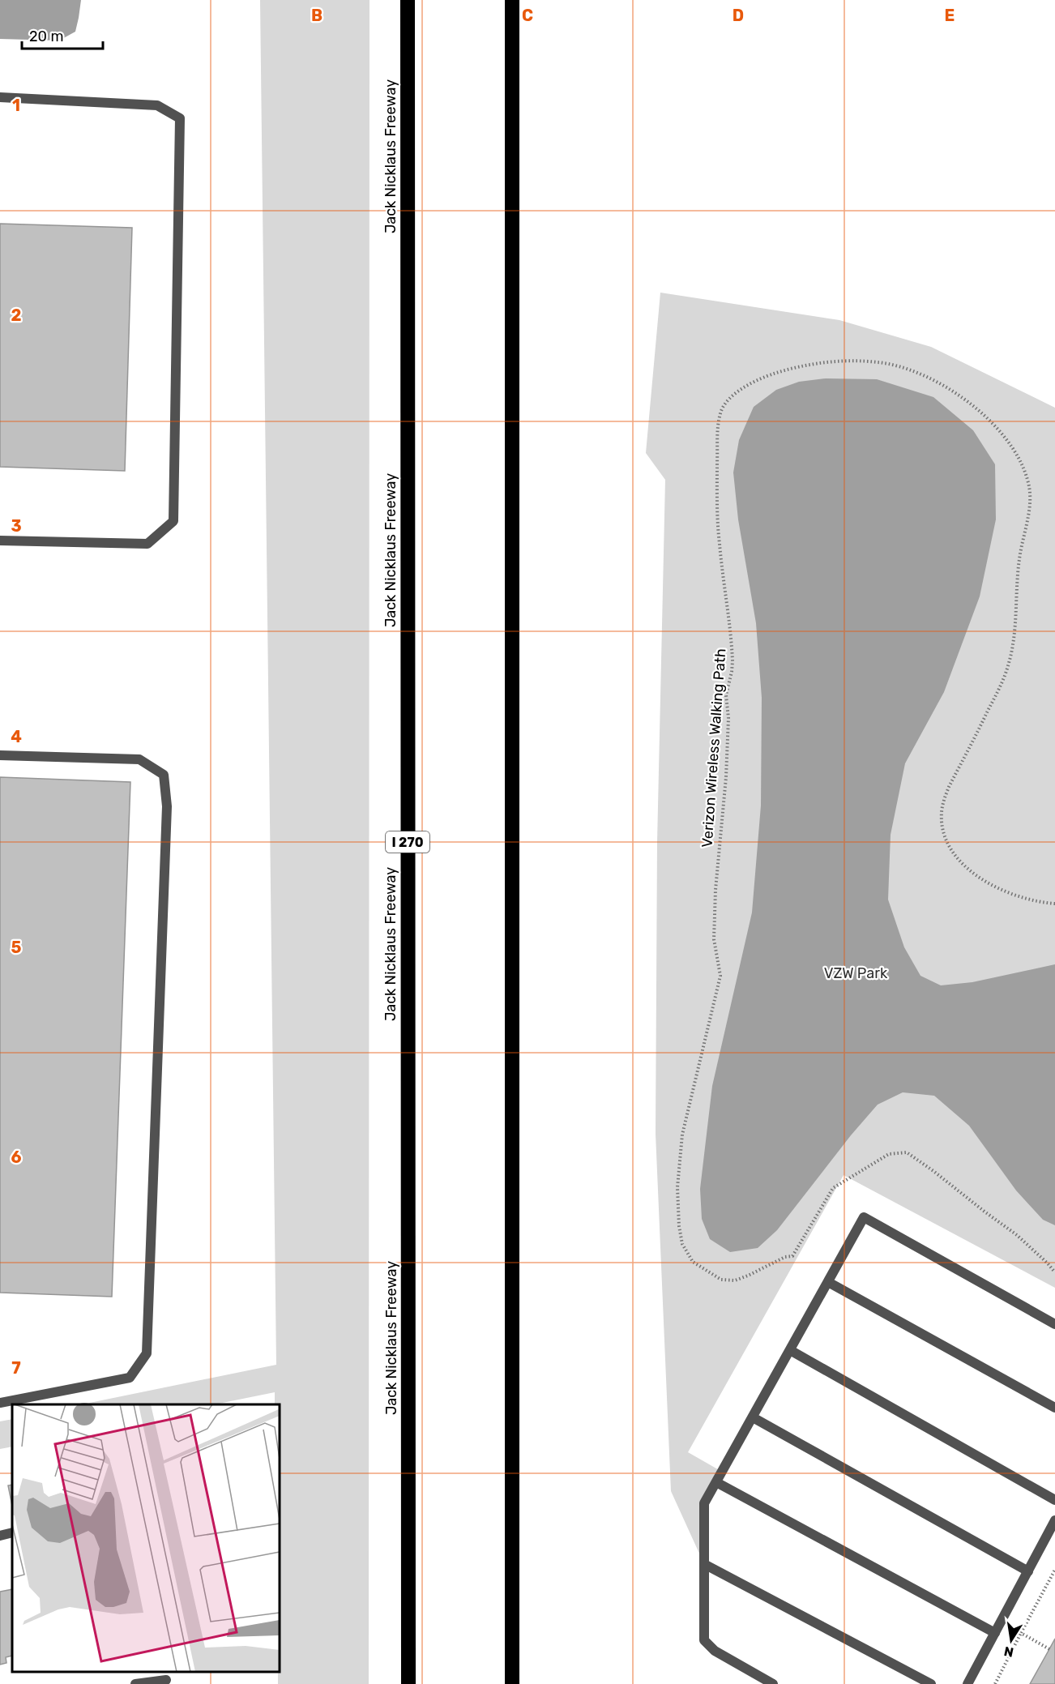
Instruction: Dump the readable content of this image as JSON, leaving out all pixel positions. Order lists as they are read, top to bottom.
{
  "streets": {
    "highway": ["Jack Nicklaus Freeway", "I 270"],
    "path": ["Verizon Wireless Walking Path"]
  },
  "parks": ["VZW Park"],
  "scale_bar": "20 m",
  "north": "bottom",
  "grid": {
    "columns": [
      "B",
      "C",
      "D",
      "E"
    ],
    "rows": [
      "1",
      "2",
      "3",
      "4",
      "5",
      "6",
      "7"
    ]
  }
}
